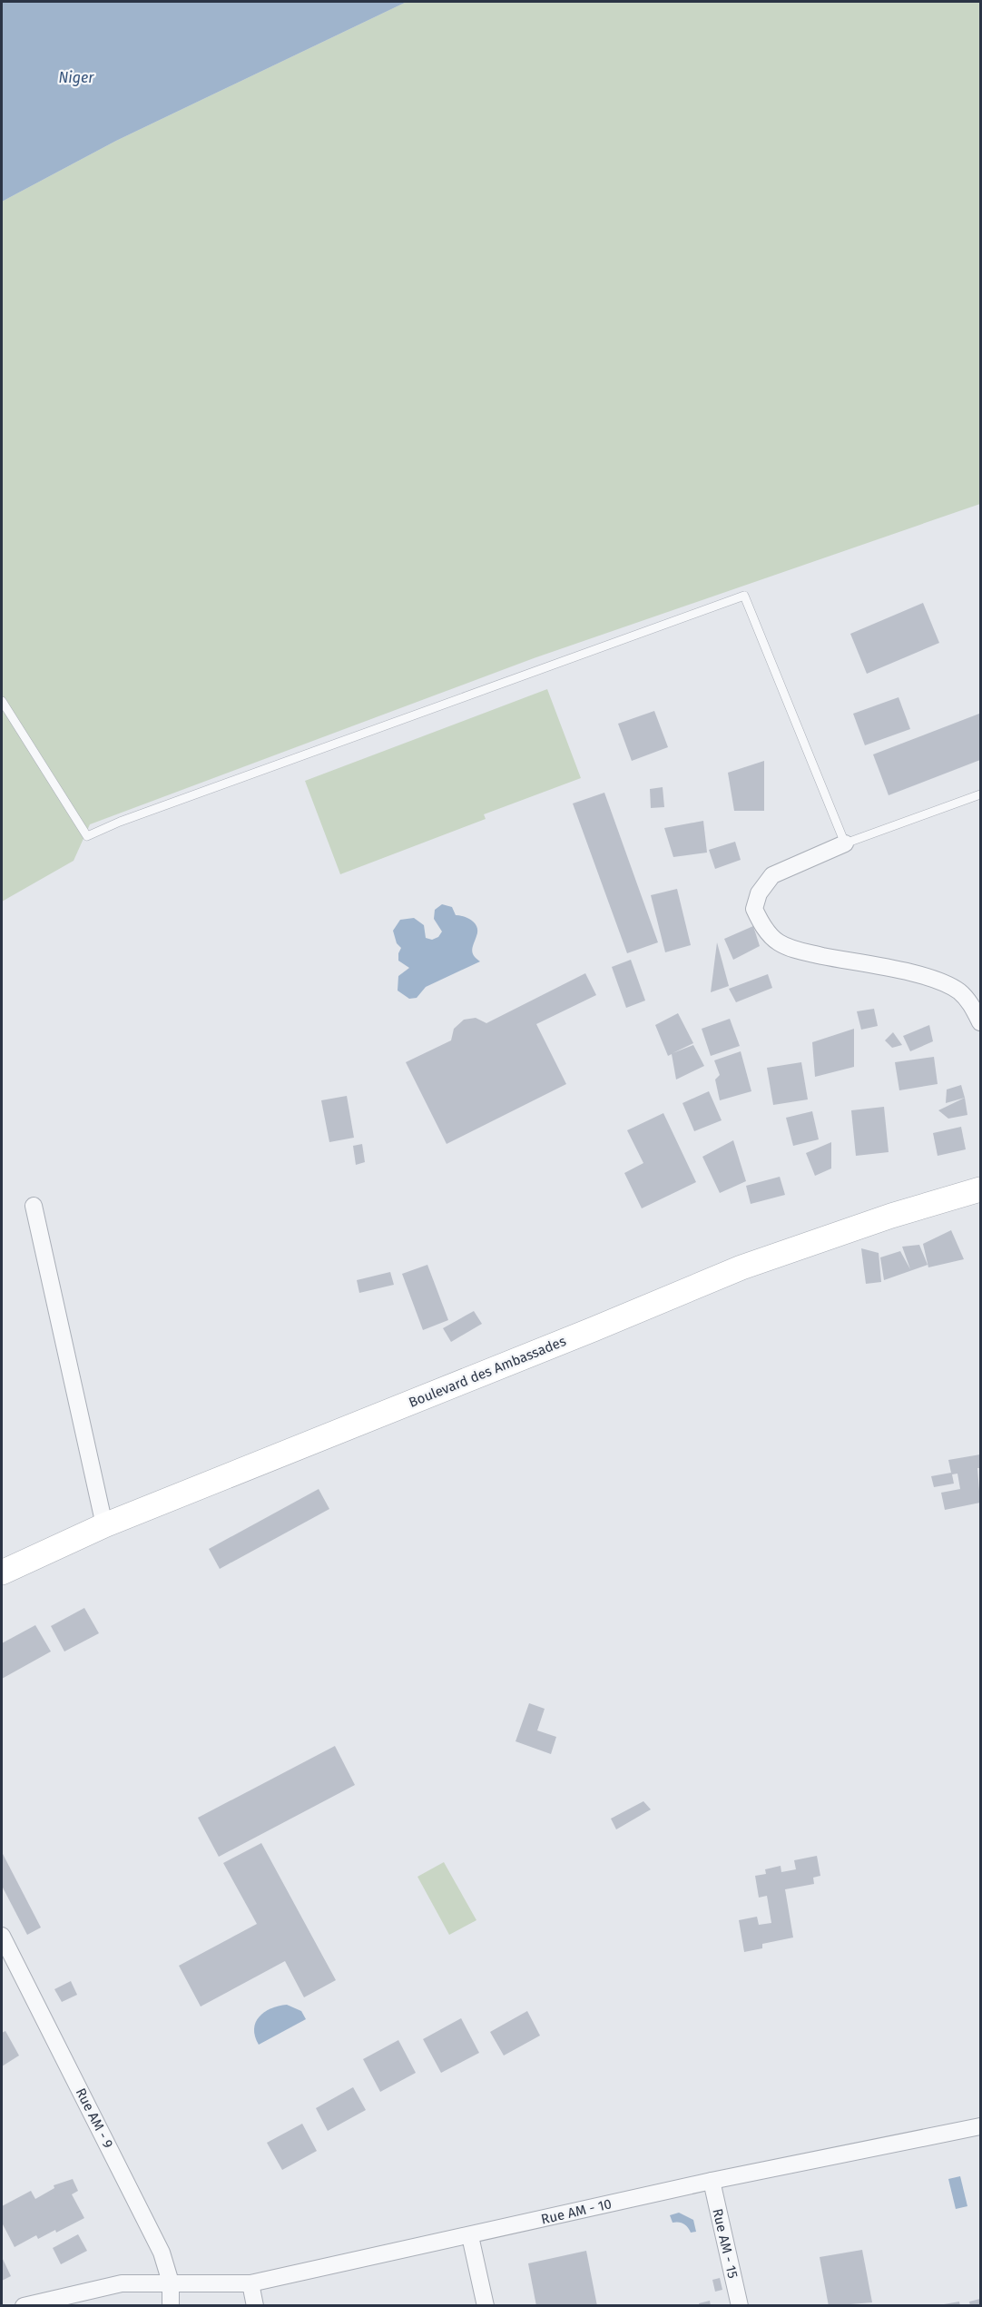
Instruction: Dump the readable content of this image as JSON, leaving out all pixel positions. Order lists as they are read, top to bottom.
{
  "streets": {
    "main road": ["Boulevard des Ambassades"],
    "street": ["Rue AM - 9", "Rue AM - 10", "Rue AM - 15"]
  },
  "crossings": [
    ["Rue AM - 9", "Rue AM - 10"],
    ["Rue AM - 10", "Rue AM - 15"]
  ],
  "water": ["Niger"]
}
